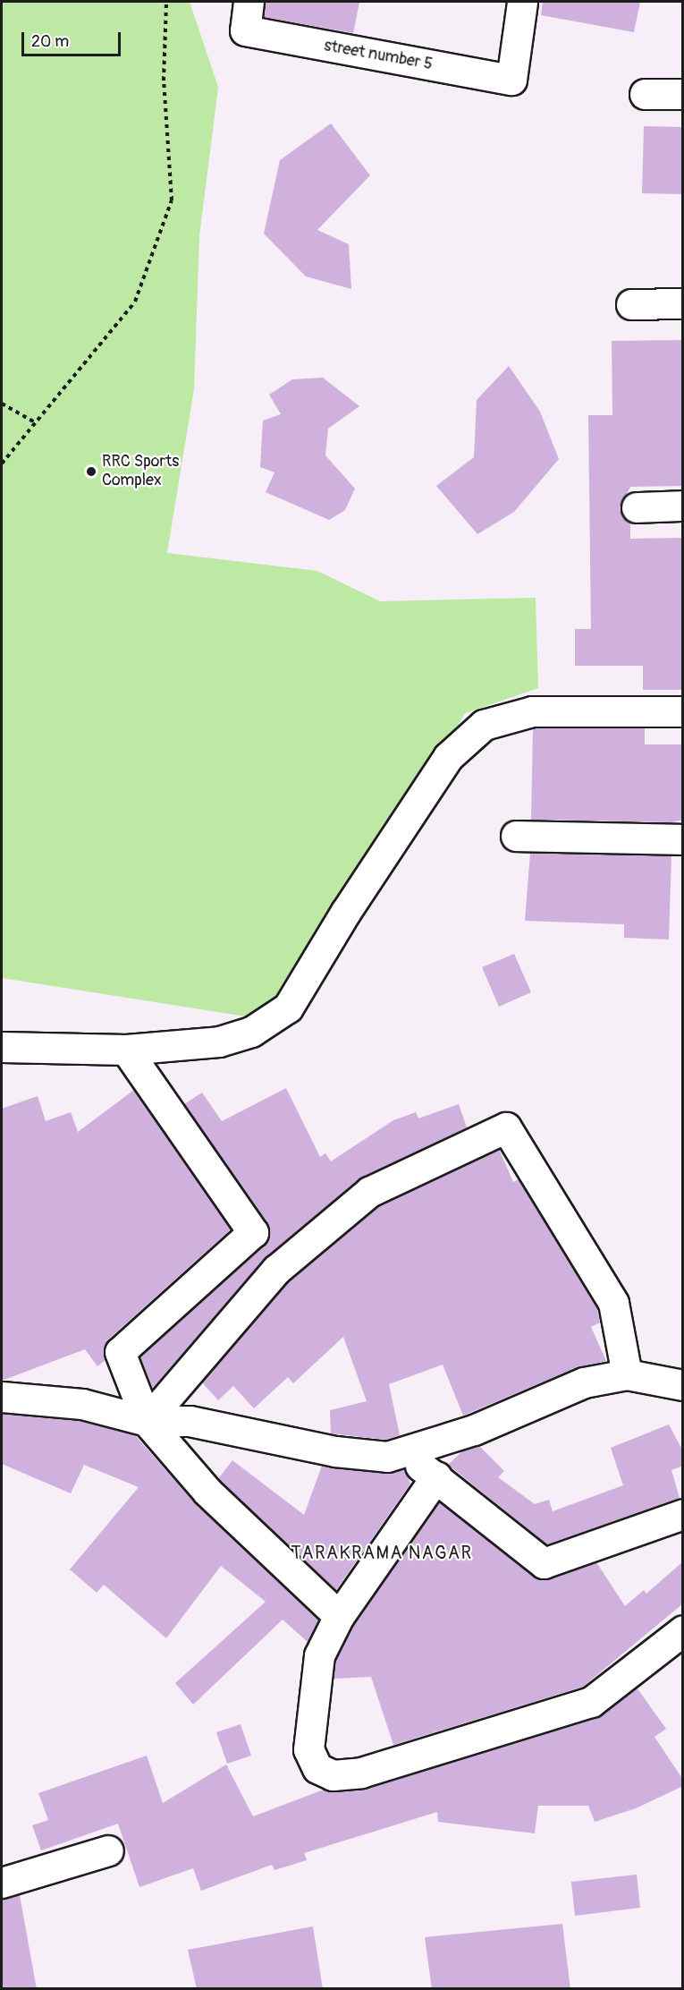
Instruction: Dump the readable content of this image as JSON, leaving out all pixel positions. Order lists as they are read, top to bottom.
{
  "streets": {
    "street": ["street number 5"]
  },
  "districts": ["TARAKRAMA NAGAR"],
  "places": ["RRC Sports Complex"],
  "scale_bar": "20 m"
}
